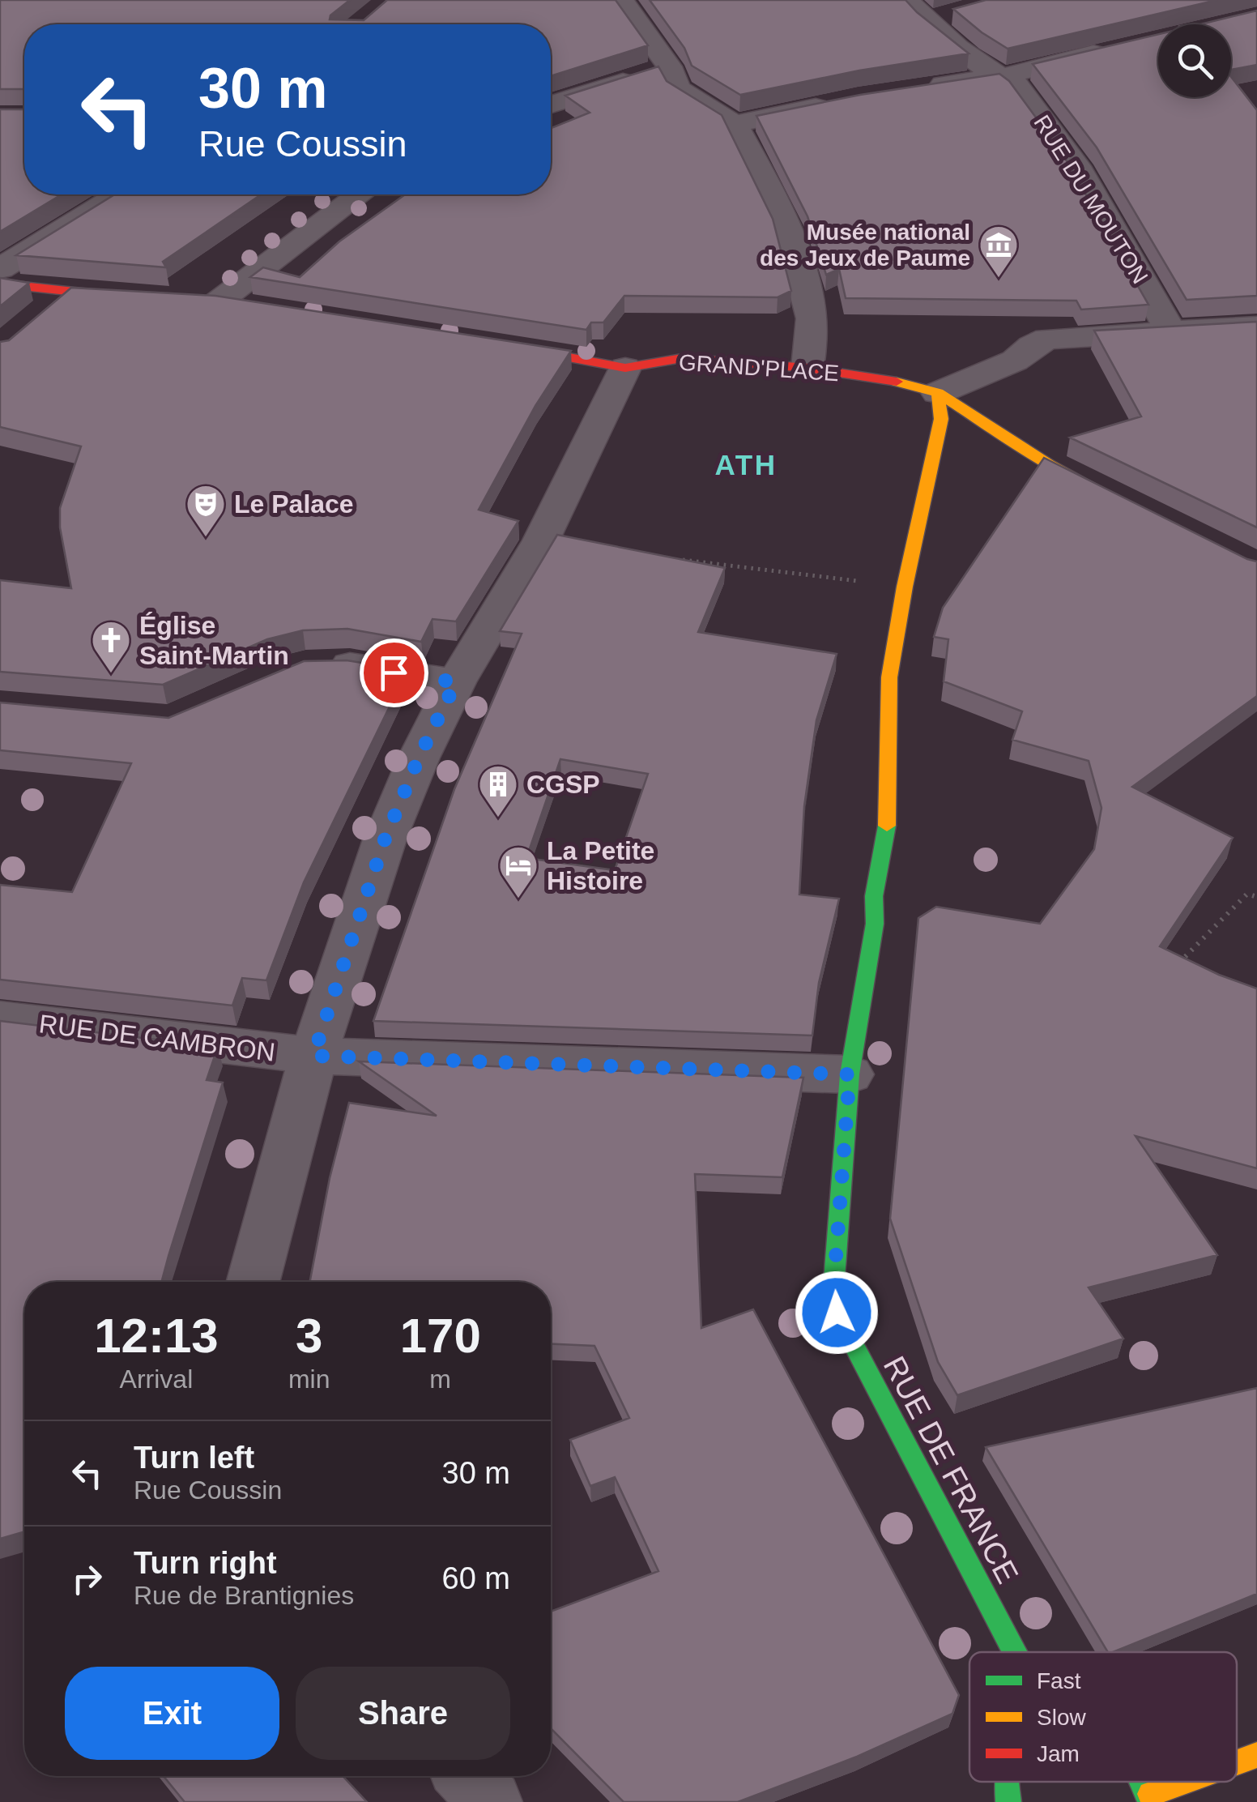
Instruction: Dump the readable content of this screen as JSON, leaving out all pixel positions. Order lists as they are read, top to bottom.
{
  "streets": {
    "street": [
      "RUE DU MOUTON",
      "GRAND'PLACE",
      "RUE DE CAMBRON",
      "RUE DE FRANCE"
    ]
  },
  "crossings": [
    ["RUE DE CAMBRON", "RUE DE FRANCE"]
  ],
  "districts": ["ATH"],
  "places": {
    "museum": ["Musée national des Jeux de Paume"],
    "theatre": ["Le Palace"],
    "church": ["Église Saint-Martin"],
    "building": ["CGSP"],
    "hotel": ["La Petite Histoire"]
  },
  "legend": ["Fast", "Slow", "Jam"],
  "page": {
    "turn": ["30 m", "Rue Coussin"],
    "eta": [
      "12:13",
      "Arrival",
      "3",
      "min",
      "170",
      "m"
    ],
    "list": [
      {
        "name": "Turn left",
        "note": "Rue Coussin",
        "value": "30 m"
      },
      {
        "name": "Turn right",
        "note": "Rue de Brantignies",
        "value": "60 m"
      }
    ],
    "buttons": ["Exit", "Share"]
  }
}
